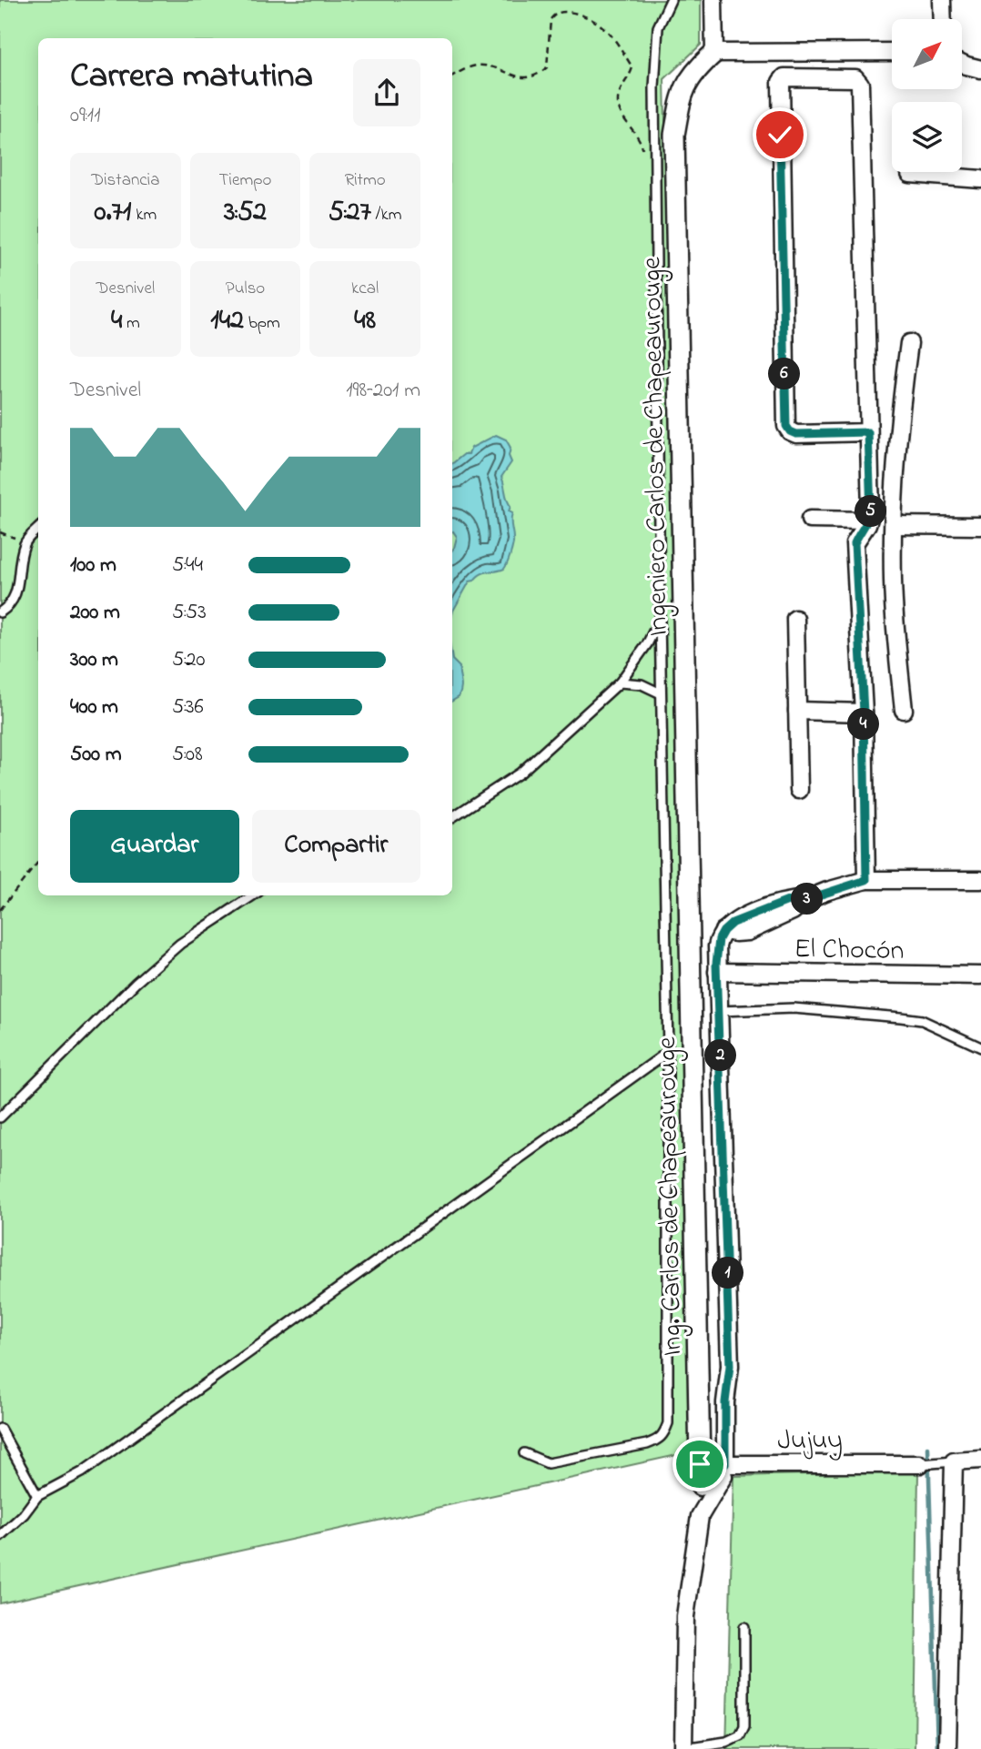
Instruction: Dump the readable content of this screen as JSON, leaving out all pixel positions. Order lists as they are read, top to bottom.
{
  "streets": {
    "street": [
      "Ingeniero Carlos de Chapeaurouge",
      "El Chocón",
      "Ing. Carlos de Chapeaurouge",
      "Jujuy"
    ]
  },
  "crossings": [
    ["Ingeniero Carlos de Chapeaurouge", "Ing. Carlos de Chapeaurouge"],
    ["Ing. Carlos de Chapeaurouge", "Jujuy"]
  ],
  "north": "top right",
  "page": {
    "heading": ["Carrera matutina", "09:11"],
    "stats": [
      ["Distancia", "0.71 km"],
      ["Tiempo", "3:52"],
      ["Ritmo", "5:27 /km"],
      ["Desnivel", "4 m"],
      ["Pulso", "142 bpm"],
      ["kcal", "48"]
    ],
    "pins": [
      "6",
      "5",
      "4",
      "3",
      "2",
      "1"
    ],
    "chart": ["Desnivel", "198–201 m"],
    "list": [
      {
        "name": "100 m",
        "note": "5:44"
      },
      {
        "name": "200 m",
        "note": "5:53"
      },
      {
        "name": "300 m",
        "note": "5:20"
      },
      {
        "name": "400 m",
        "note": "5:36"
      },
      {
        "name": "500 m",
        "note": "5:08"
      }
    ],
    "buttons": ["Guardar", "Compartir"]
  }
}
